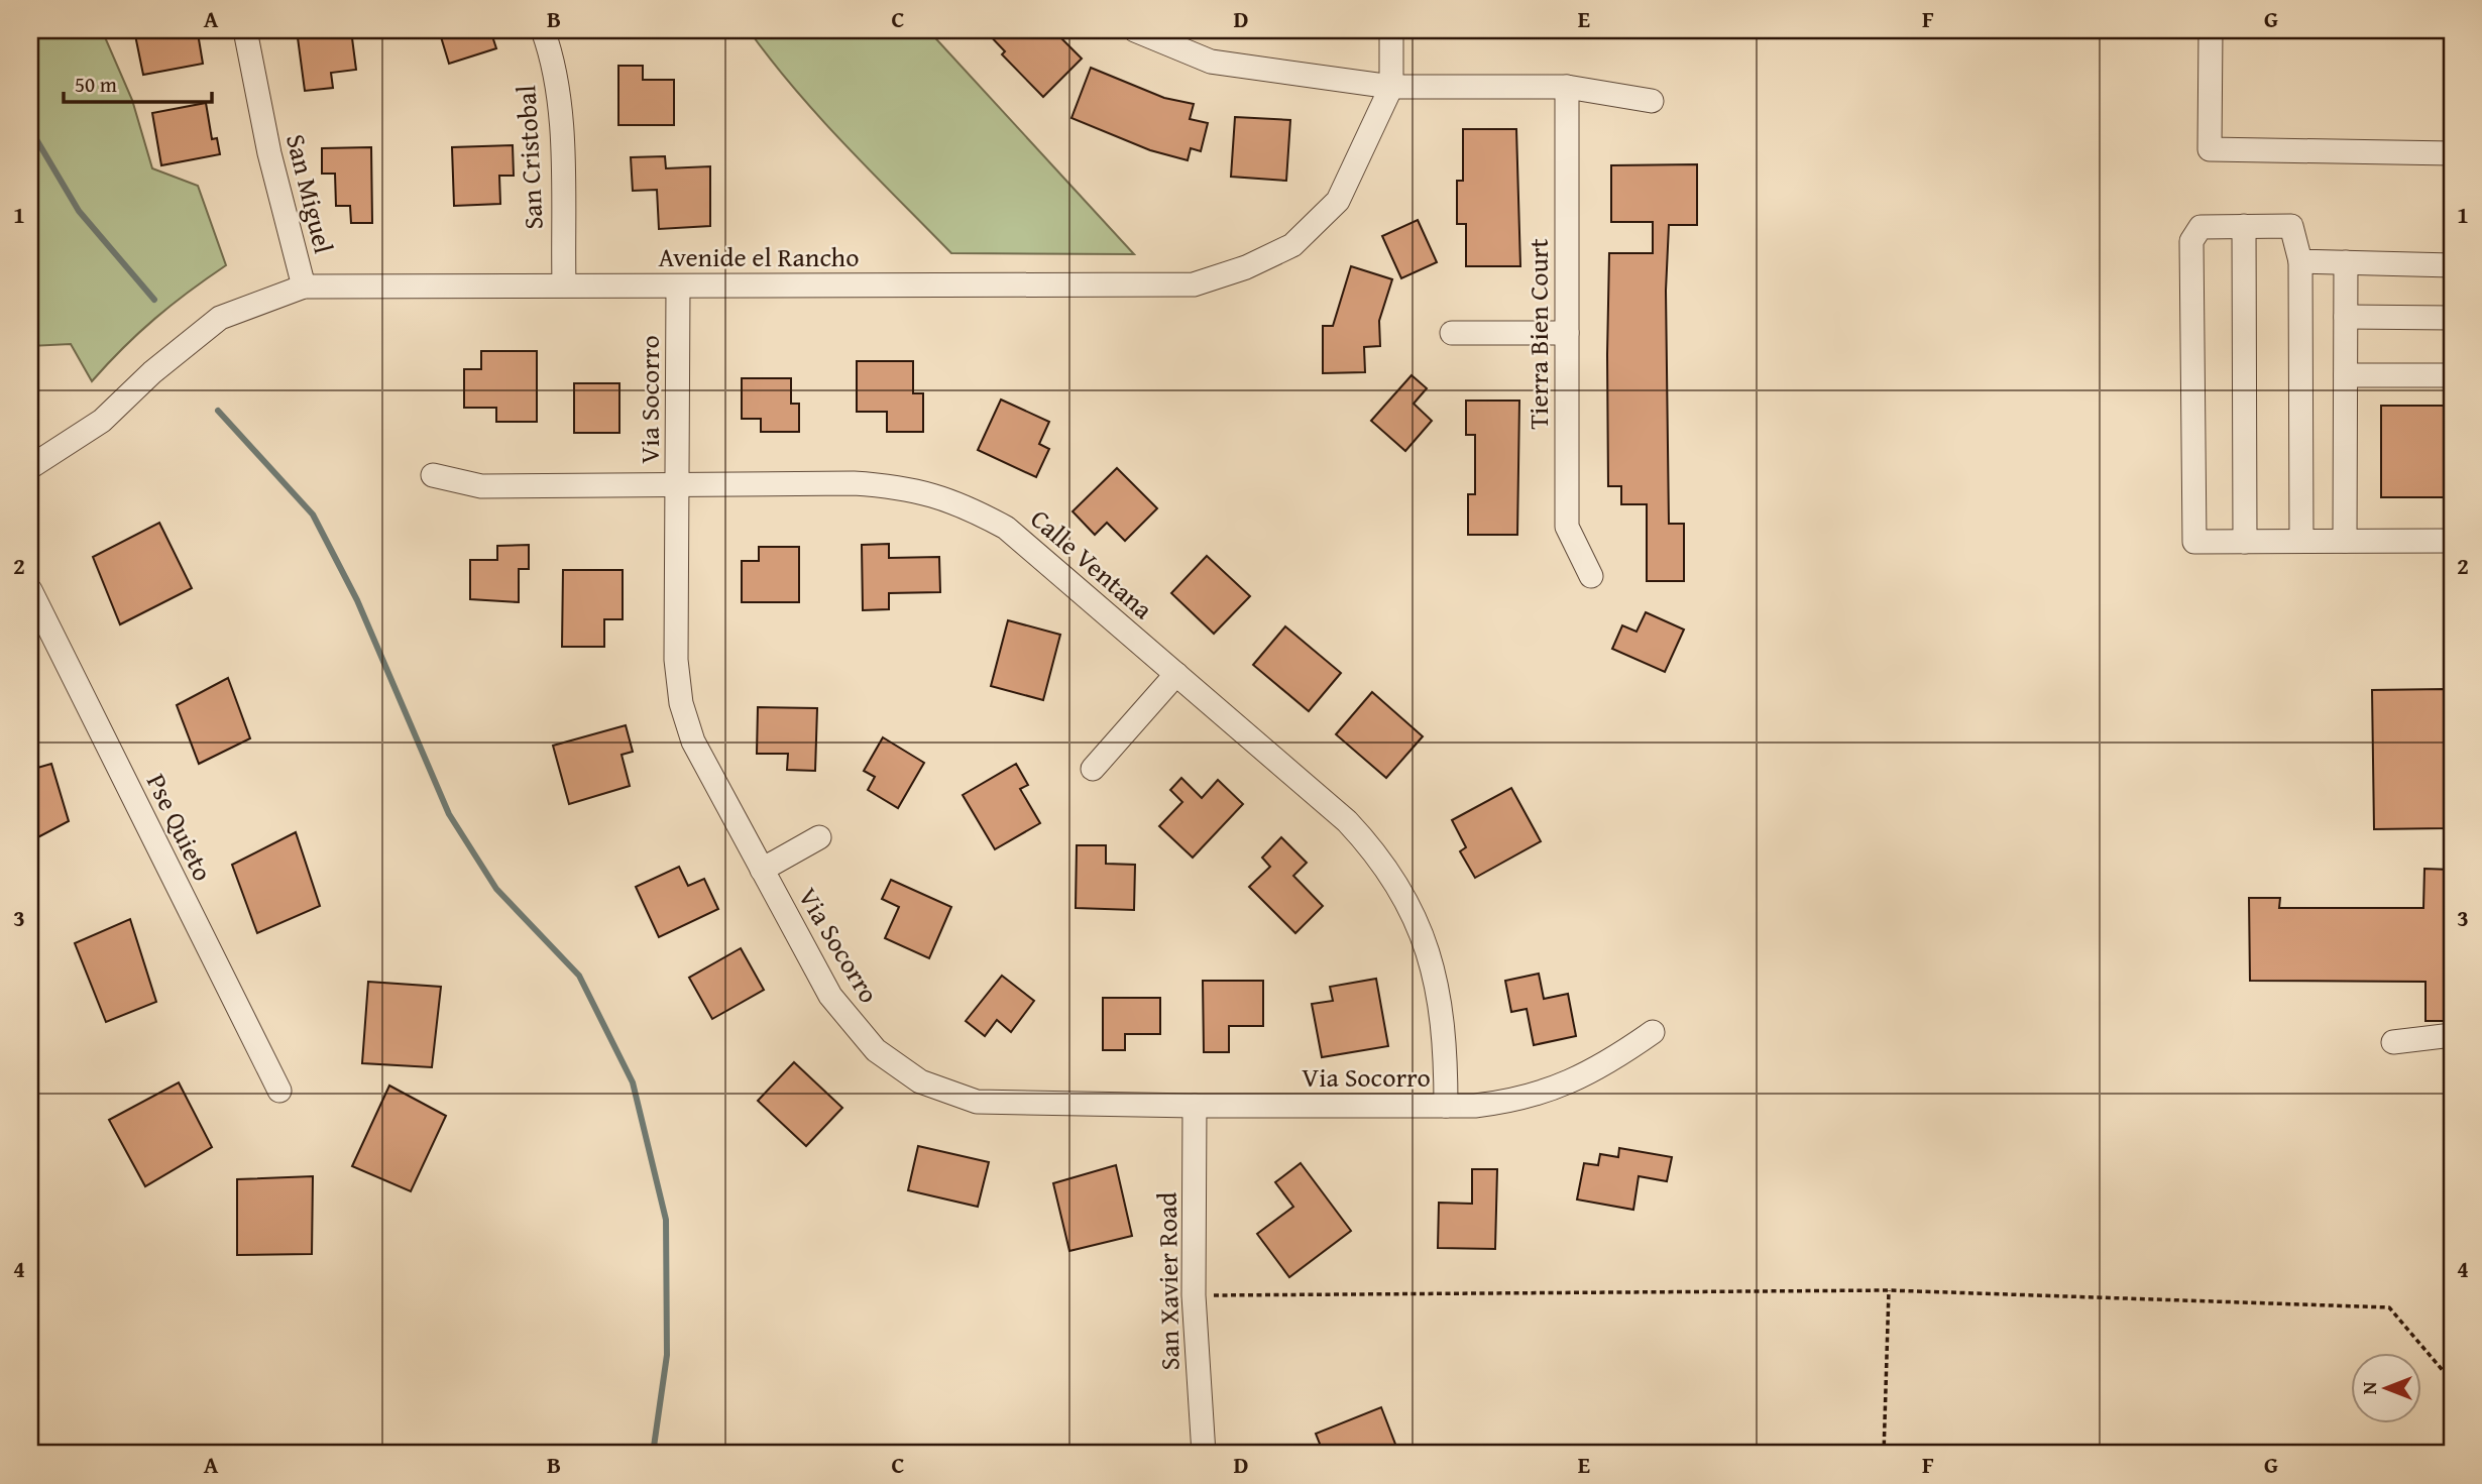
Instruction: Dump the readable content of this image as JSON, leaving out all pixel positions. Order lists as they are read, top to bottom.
{
  "streets": {
    "street": [
      "San Cristobal",
      "San Miguel",
      "Avenide el Rancho",
      "Tierra Bien Court",
      "Via Socorro",
      "Calle Ventana",
      "Pse Quieto",
      "San Xavier Road"
    ]
  },
  "crossings": [
    ["San Cristobal", "Avenide el Rancho"],
    ["San Miguel", "Avenide el Rancho"],
    ["Avenide el Rancho", "Via Socorro"],
    ["Via Socorro", "Calle Ventana"],
    ["Via Socorro", "San Xavier Road"]
  ],
  "scale_bar": "50 m",
  "north": "left",
  "grid": {
    "columns": [
      "A",
      "B",
      "C",
      "D",
      "E",
      "F",
      "G"
    ],
    "rows": [
      "1",
      "2",
      "3",
      "4"
    ]
  }
}
